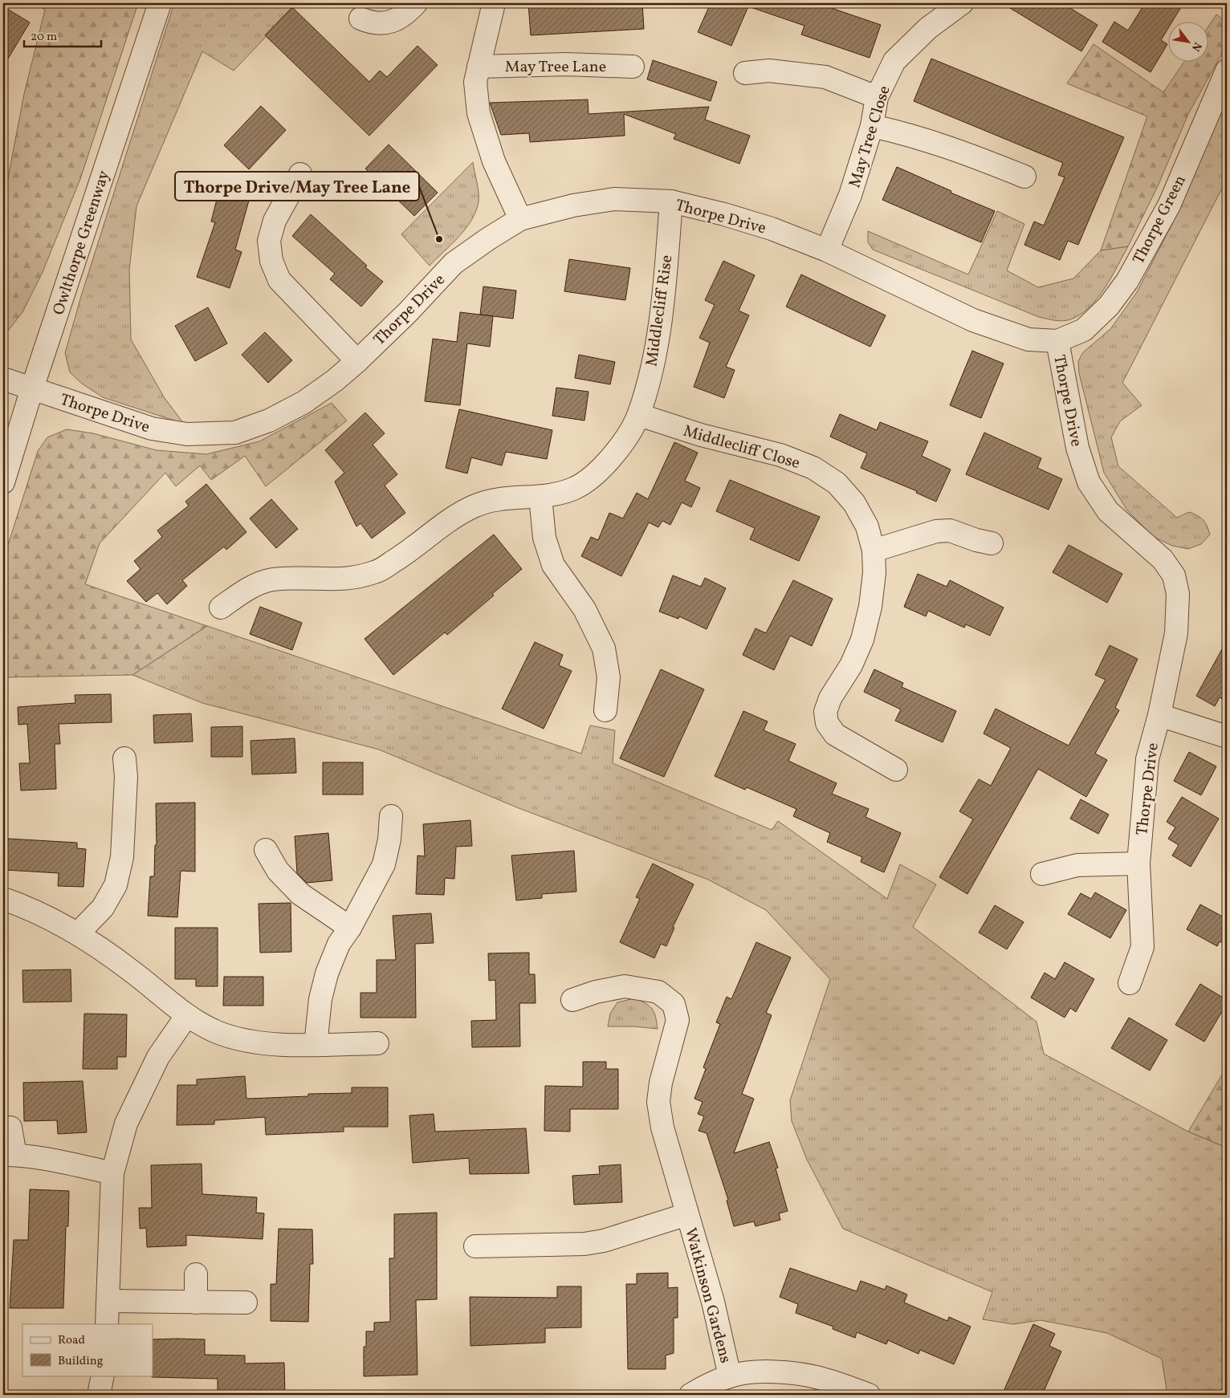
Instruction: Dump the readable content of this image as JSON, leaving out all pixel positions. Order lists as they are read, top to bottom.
{
  "streets": {
    "street": [
      "May Tree Lane",
      "May Tree Close",
      "Thorpe Drive",
      "Thorpe Green",
      "Owlthorpe Greenway",
      "Middlecliff Rise",
      "Middlecliff Close",
      "Watkinson Gardens"
    ]
  },
  "crossings": [
    ["May Tree Lane", "Thorpe Drive"],
    ["May Tree Close", "Thorpe Drive"],
    ["Thorpe Drive", "Thorpe Green"],
    ["Thorpe Drive", "Owlthorpe Greenway"],
    ["Thorpe Drive", "Middlecliff Rise"],
    ["Middlecliff Rise", "Middlecliff Close"]
  ],
  "places": ["Thorpe Drive/May Tree Lane"],
  "legend": ["Road", "Building"],
  "scale_bar": "20 m",
  "north": "bottom right"
}
